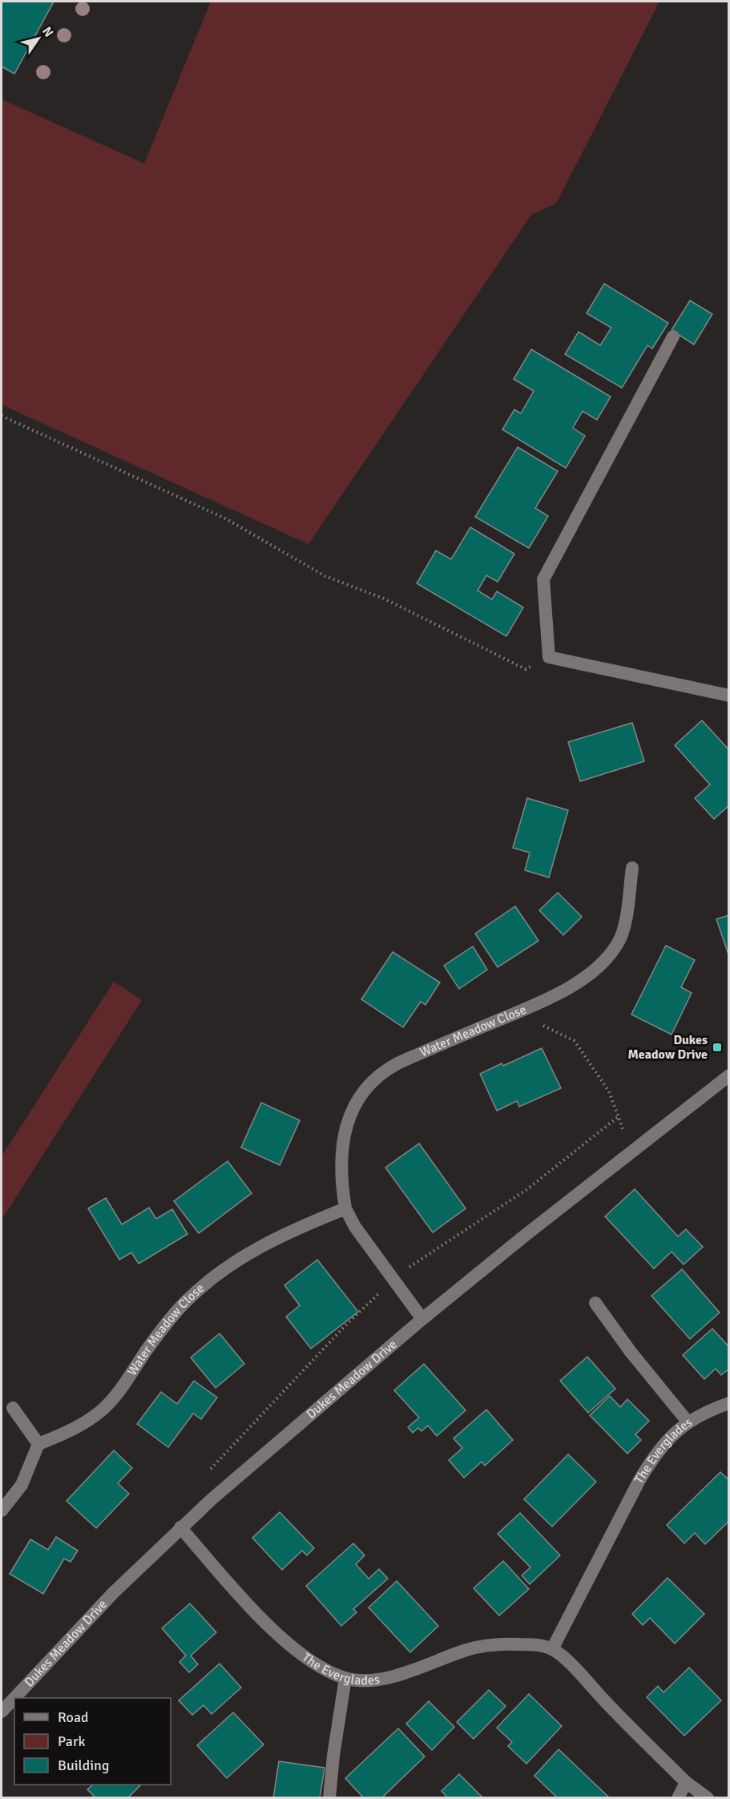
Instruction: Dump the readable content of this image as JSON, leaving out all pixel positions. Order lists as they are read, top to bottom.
{
  "streets": {
    "street": ["Water Meadow Close", "Dukes Meadow Drive", "The Everglades"]
  },
  "crossings": [
    ["Water Meadow Close", "Dukes Meadow Drive"],
    ["Dukes Meadow Drive", "The Everglades"]
  ],
  "places": {
    "transit": ["Dukes Meadow Drive"]
  },
  "legend": ["Road", "Park", "Building"],
  "north": "top right"
}
